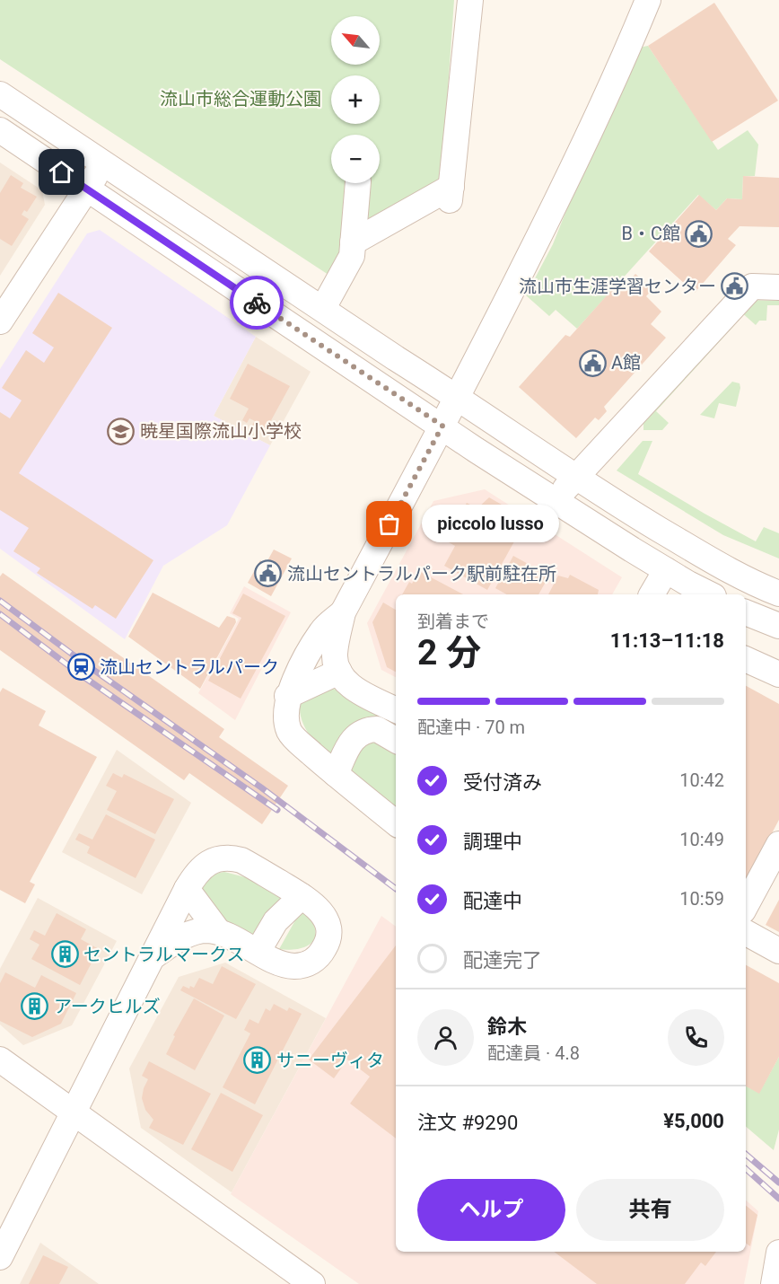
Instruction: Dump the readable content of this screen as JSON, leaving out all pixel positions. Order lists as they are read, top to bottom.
{
  "parks": ["流山市総合運動公園"],
  "places": {
    "public building": [
      "B・C館",
      "流山市生涯学習センター",
      "A館",
      "流山セントラルパーク駅前駐在所"
    ],
    "school or university": ["暁星国際流山小学校"],
    "other": ["piccolo lusso"],
    "station": ["流山セントラルパーク"],
    "building": ["セントラルマークス", "アークヒルズ", "サニーヴィタ"]
  },
  "north": "top left",
  "page": {
    "map_buttons": ["+", "−"],
    "bubble": "piccolo lusso",
    "heading": ["2 分", "到着まで", "11:13–11:18"],
    "panel": [
      "鈴木",
      "配達員 · 4.8",
      "注文 #9290",
      "¥5,000"
    ],
    "bar": "配達中 · 70 m",
    "list": [
      ["受付済み", "10:42"],
      ["調理中", "10:49"],
      ["配達中", "10:59"],
      "配達完了"
    ],
    "buttons": ["ヘルプ", "共有"]
  }
}
